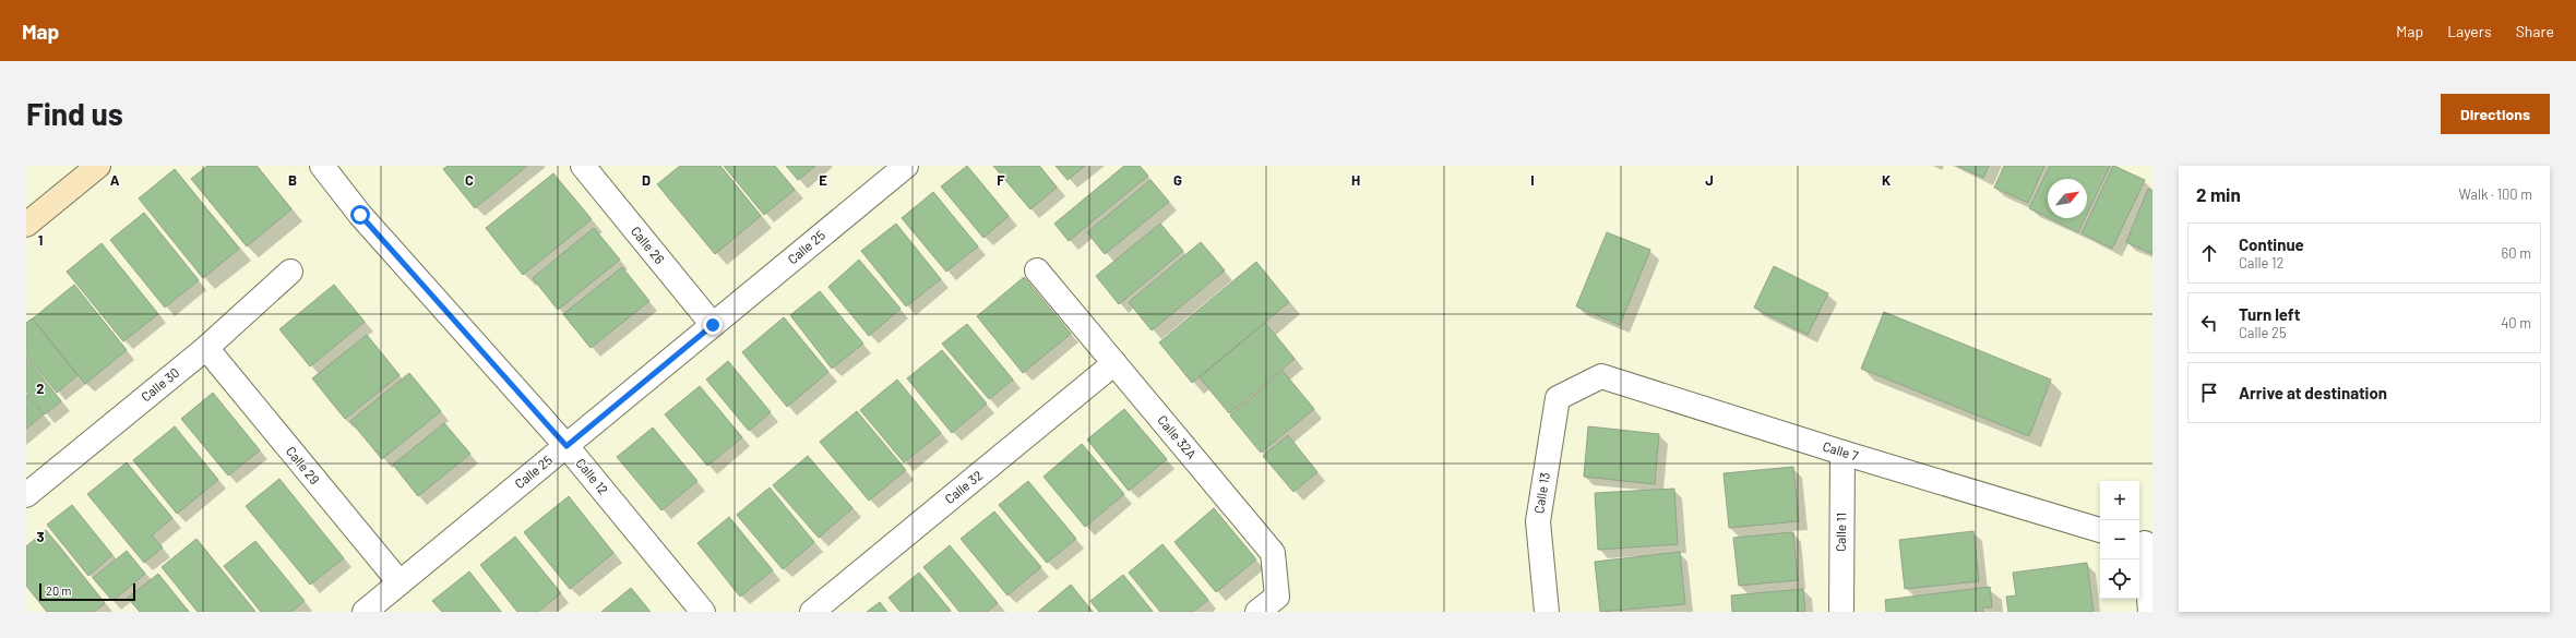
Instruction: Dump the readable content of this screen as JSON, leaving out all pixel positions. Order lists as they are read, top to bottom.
{
  "streets": {
    "street": [
      "Calle 26",
      "Calle 25",
      "Calle 30",
      "Calle 32A",
      "Calle 7",
      "Calle 29",
      "Calle 12",
      "Calle 32",
      "Calle 13",
      "Calle 11"
    ]
  },
  "crossings": [
    ["Calle 26", "Calle 25"],
    ["Calle 25", "Calle 29"],
    ["Calle 25", "Calle 12"],
    ["Calle 30", "Calle 29"],
    ["Calle 32A", "Calle 32"],
    ["Calle 7", "Calle 13"],
    ["Calle 7", "Calle 11"]
  ],
  "scale_bar": "20 m",
  "north": "top right",
  "page": {
    "header": "Map",
    "nav": ["Map", "Layers", "Share"],
    "buttons": "Directions",
    "title": "Find us",
    "heading": ["2 min", "Walk · 100 m"],
    "list": [
      ["Continue", "Calle 12", "60 m"],
      ["Turn left", "Calle 25", "40 m"],
      "Arrive at destination"
    ],
    "map_buttons": ["+", "−"],
    "scale": "20 m"
  },
  "grid": {
    "columns": [
      "A",
      "B",
      "C",
      "D",
      "E",
      "F",
      "G",
      "H",
      "I",
      "J",
      "K"
    ],
    "rows": ["1", "2", "3"]
  }
}
